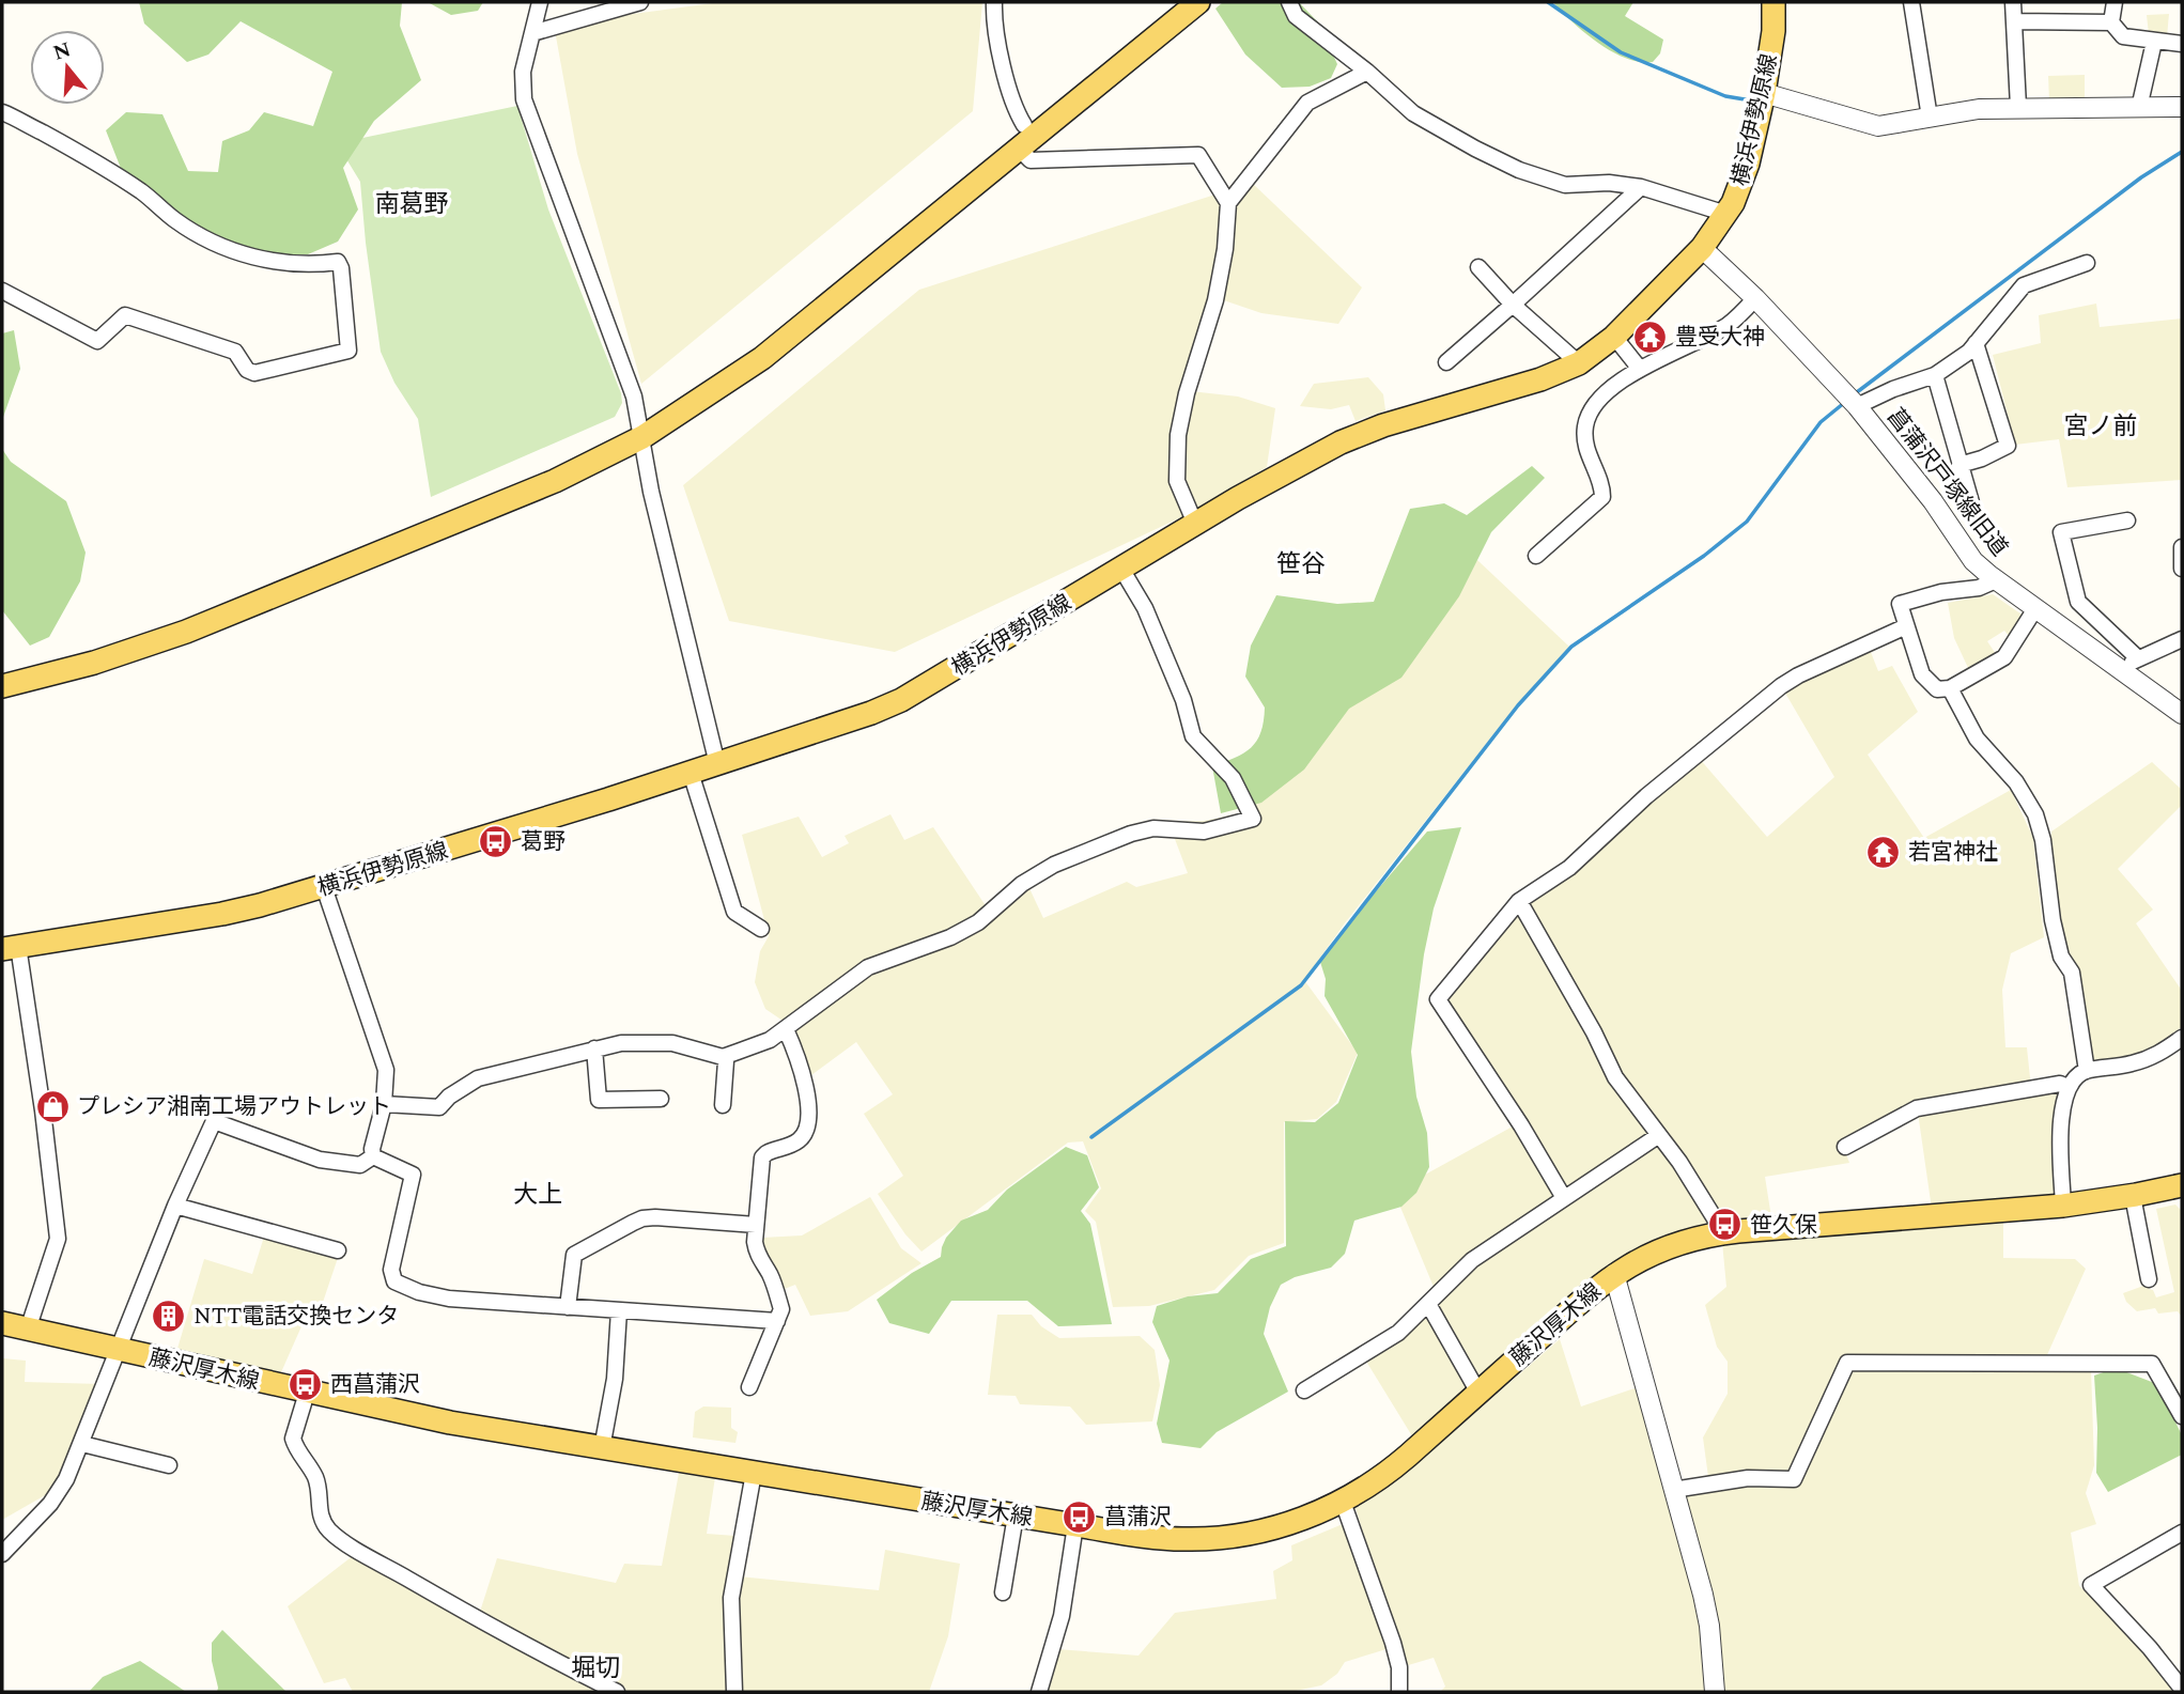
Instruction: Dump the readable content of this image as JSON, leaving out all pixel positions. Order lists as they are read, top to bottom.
{
  "streets": {
    "main road": ["横浜伊勢原線", "藤沢厚木線"],
    "street": ["菖蒲沢戸塚線旧道"]
  },
  "crossings": [
    ["横浜伊勢原線", "菖蒲沢戸塚線旧道"]
  ],
  "districts": [
    "南葛野",
    "宮ノ前",
    "笹谷",
    "大上",
    "堀切"
  ],
  "places": {
    "temple": ["豊受大神", "若宮神社"],
    "bus stop": [
      "葛野",
      "笹久保",
      "西菖蒲沢",
      "菖蒲沢"
    ],
    "shop": ["プレシア湘南工場アウトレット"],
    "building": ["NTT電話交換センタ"]
  },
  "north": "top"
}
